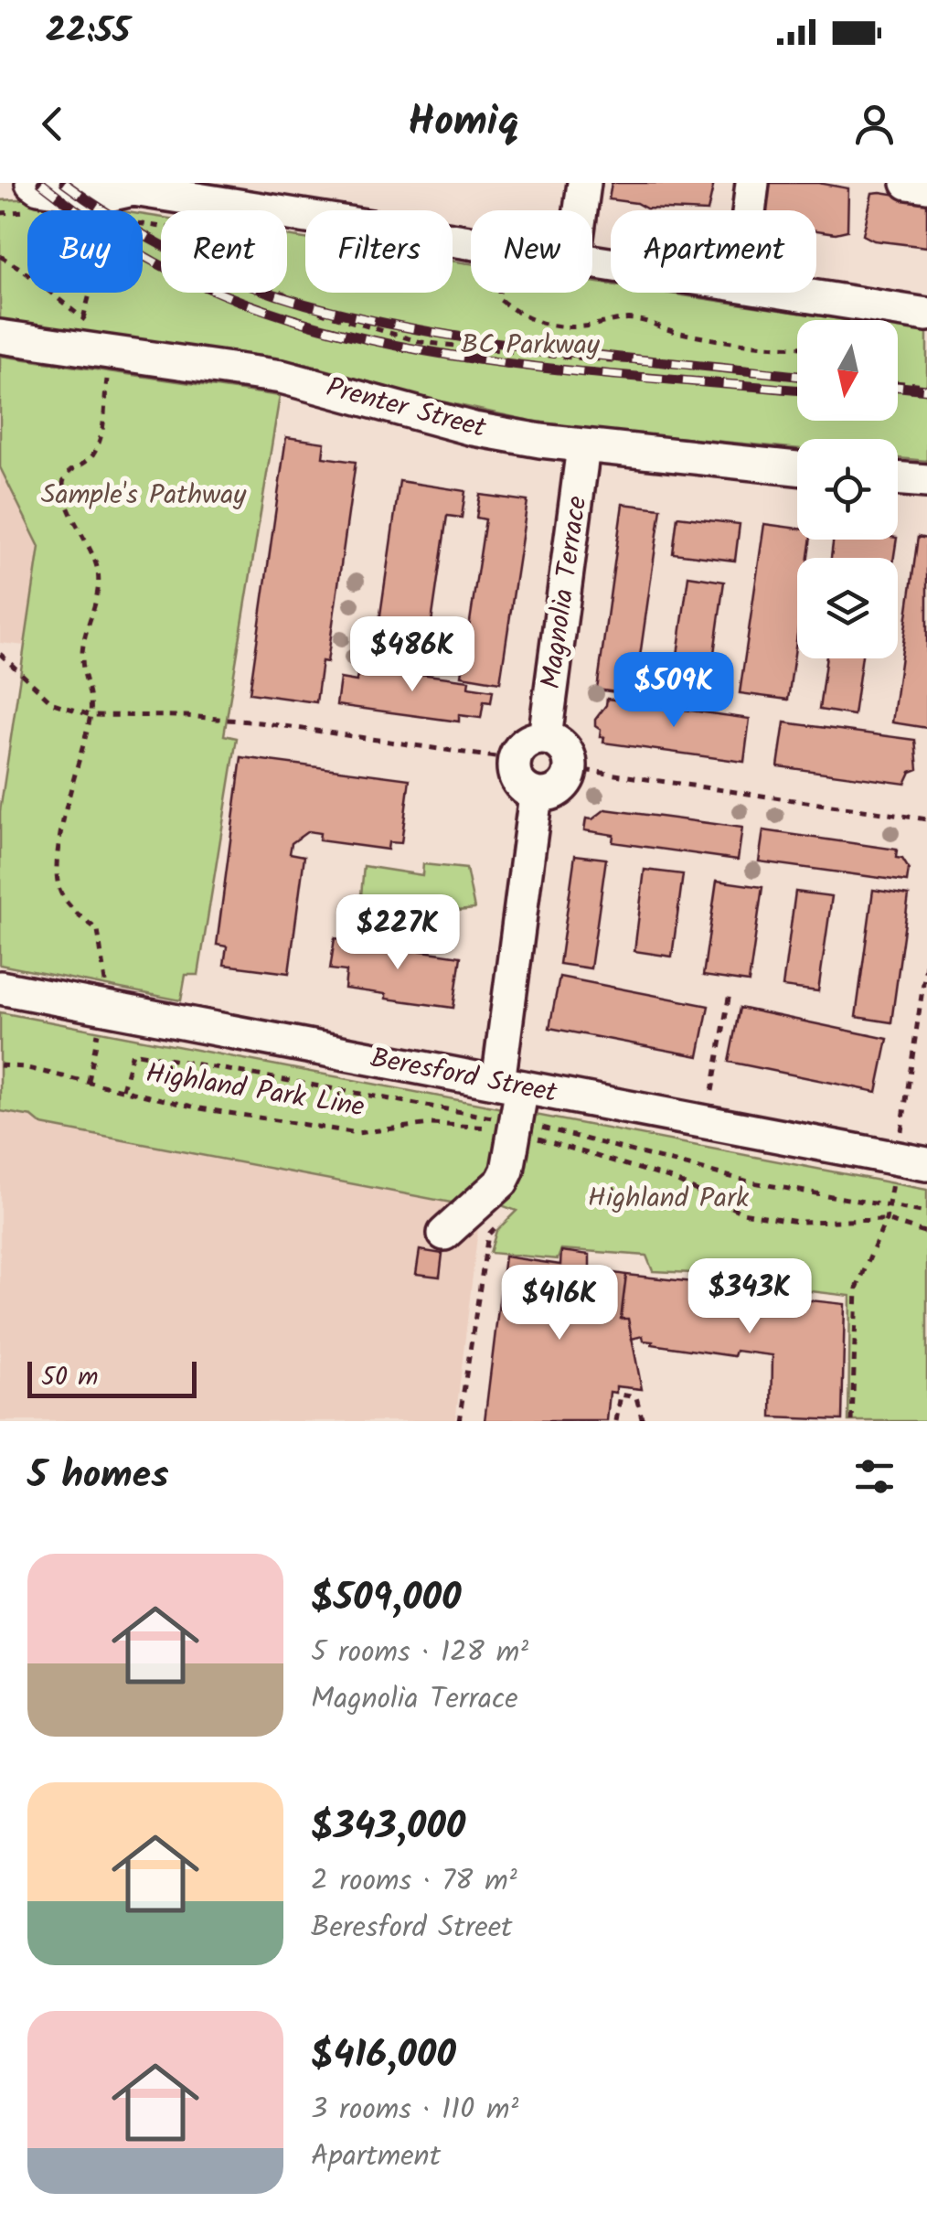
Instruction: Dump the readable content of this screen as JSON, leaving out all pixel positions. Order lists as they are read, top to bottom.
{
  "streets": {
    "street": ["Prenter Street", "Magnolia Terrace", "Beresford Street"],
    "path": ["Highland Park Line"]
  },
  "crossings": [
    ["Prenter Street", "Magnolia Terrace"]
  ],
  "parks": ["BC Parkway", "Sample's Pathway", "Highland Park"],
  "scale_bar": "50 m",
  "north": "bottom",
  "page": {
    "status": "22:55",
    "header": "Homiq",
    "chip": [
      "Buy",
      "Rent",
      "Filters",
      "New",
      "Apartment"
    ],
    "price": [
      "$486K",
      "$509K",
      "$227K",
      "$343K",
      "$416K"
    ],
    "scale": "50 m",
    "heading": "5 homes",
    "list": [
      {
        "name": "$509,000",
        "note": "5 rooms · 128 m² · Magnolia Terrace"
      },
      {
        "name": "$343,000",
        "note": "2 rooms · 78 m² · Beresford Street"
      },
      {
        "name": "$416,000",
        "note": "3 rooms · 110 m² · Apartment"
      }
    ]
  }
}
